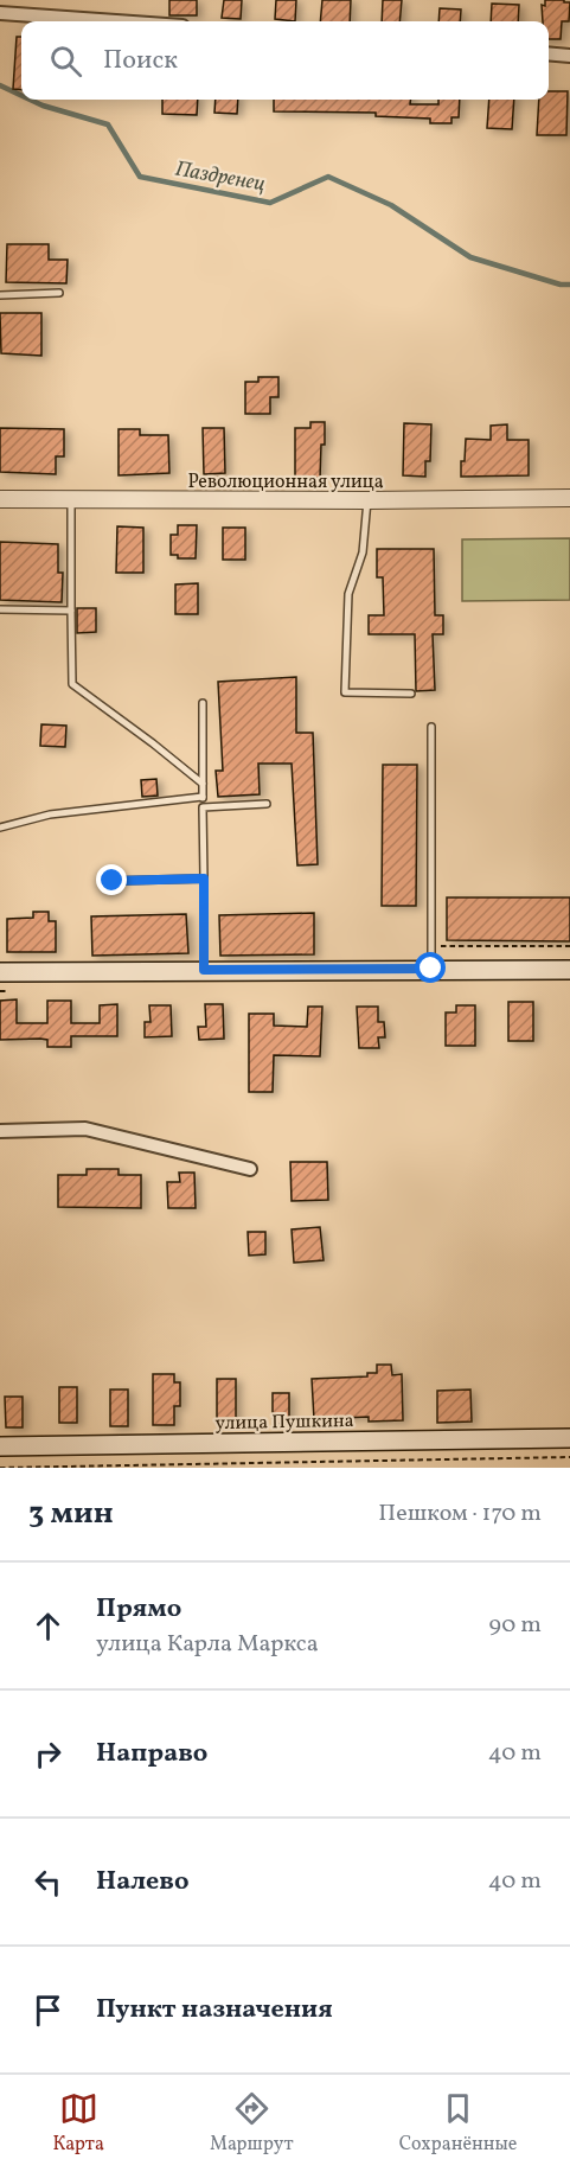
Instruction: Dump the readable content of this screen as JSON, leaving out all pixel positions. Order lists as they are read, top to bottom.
{
  "streets": {
    "main road": ["улица Пушкина"],
    "street": ["Революционная улица"]
  },
  "water": ["Паздренец"],
  "page": {
    "search": "Поиск",
    "heading": ["3 мин", "Пешком · 170 m"],
    "list": [
      ["Прямо", "улица Карла Маркса", "90 m"],
      ["Направо", "40 m"],
      ["Налево", "40 m"],
      "Пункт назначения"
    ],
    "nav": ["Карта", "Маршрут", "Сохранённые"]
  }
}
